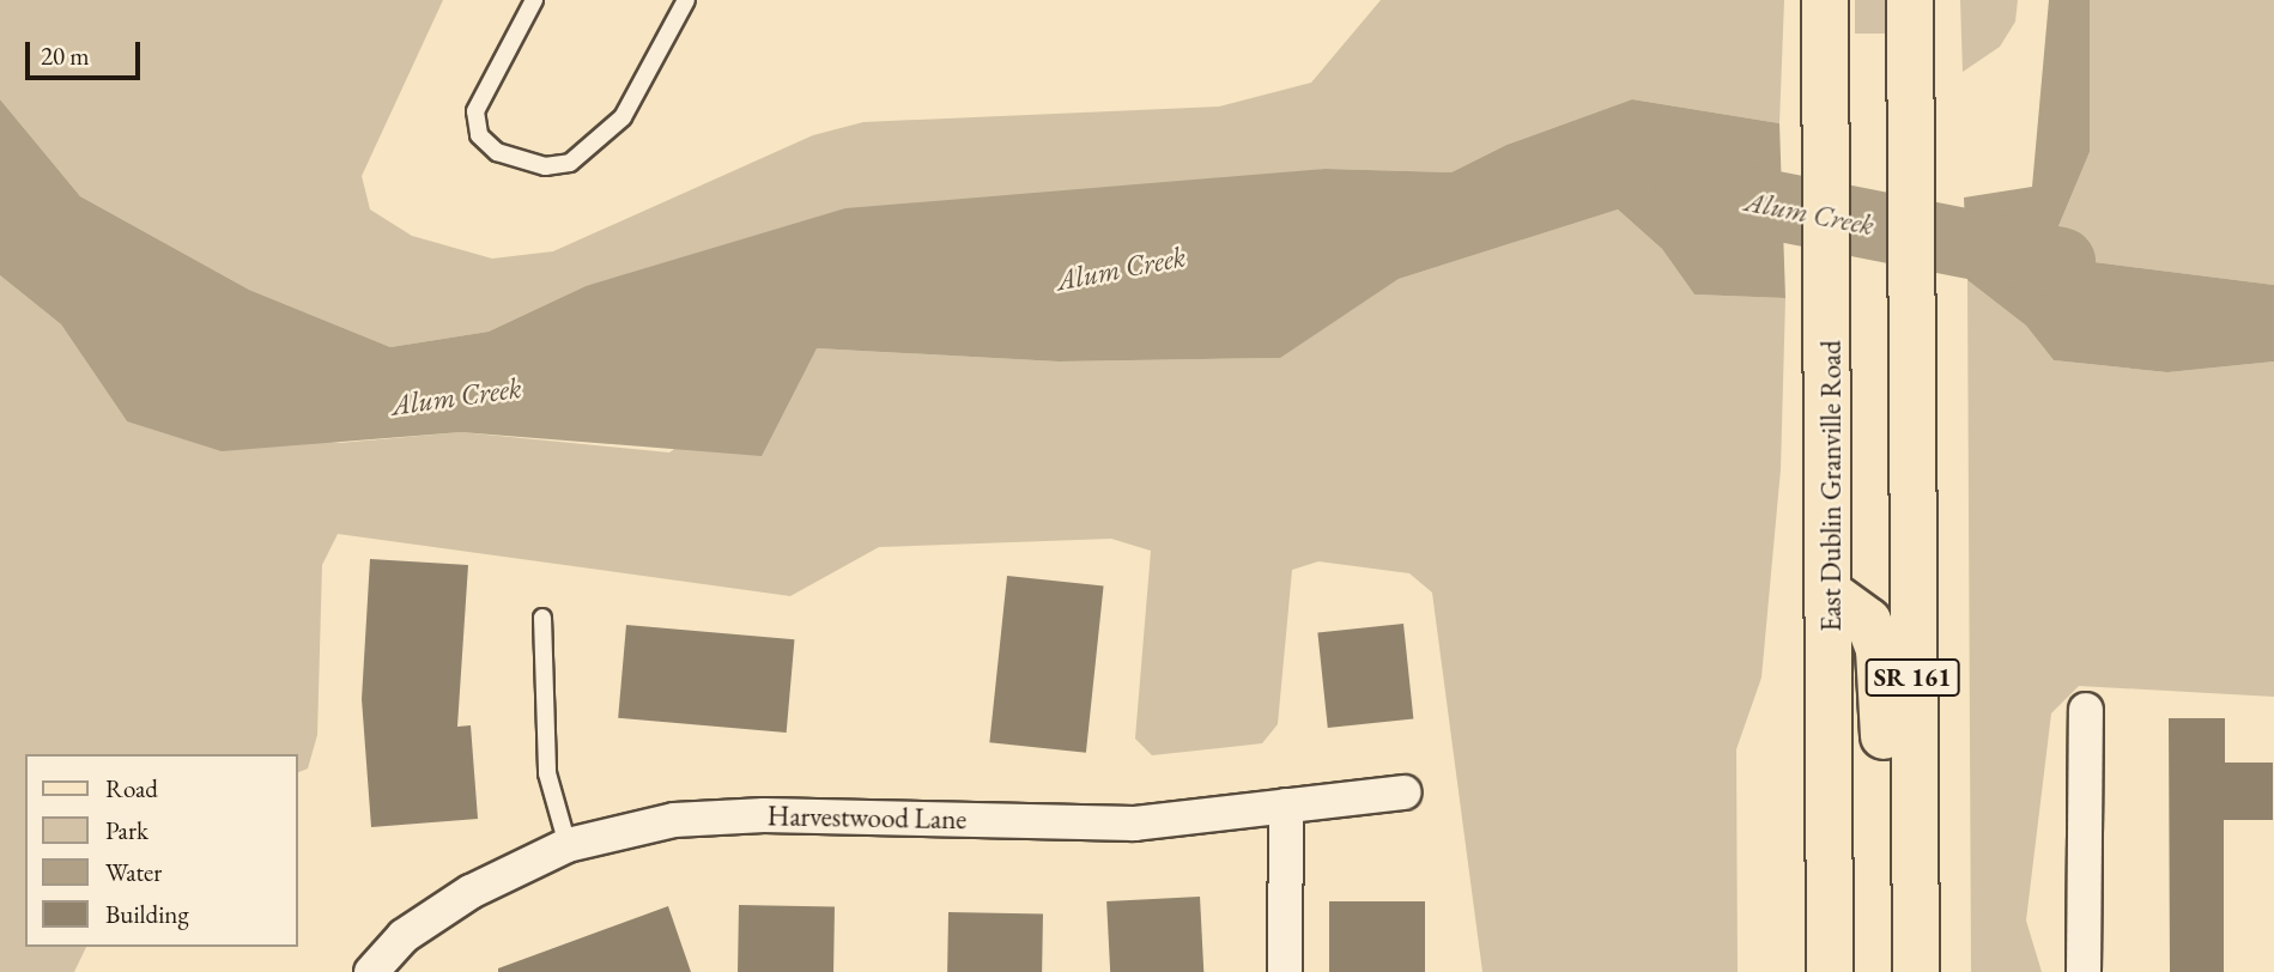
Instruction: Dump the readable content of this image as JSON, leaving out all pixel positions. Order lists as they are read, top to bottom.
{
  "streets": {
    "main road": ["East Dublin Granville Road", "SR 161"],
    "street": ["Harvestwood Lane"]
  },
  "water": ["Alum Creek"],
  "legend": [
    "Road",
    "Park",
    "Water",
    "Building"
  ],
  "scale_bar": "20 m"
}
